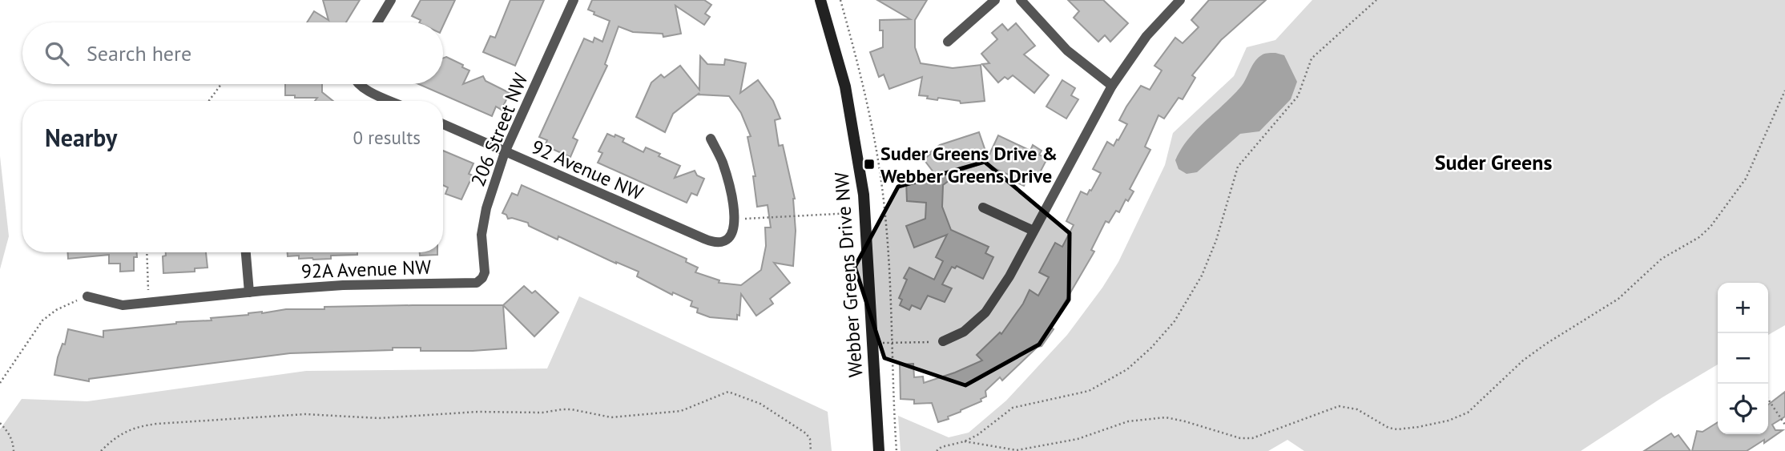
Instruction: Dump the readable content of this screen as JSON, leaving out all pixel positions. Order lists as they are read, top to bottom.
{
  "streets": {
    "main road": ["Webber Greens Drive NW"],
    "street": ["206 Street NW", "92 Avenue NW", "92A Avenue NW"]
  },
  "crossings": [
    ["206 Street NW", "92 Avenue NW"],
    ["206 Street NW", "92A Avenue NW"]
  ],
  "districts": ["Suder Greens"],
  "places": {
    "transit": ["Suder Greens Drive & Webber Greens Drive"]
  },
  "page": {
    "search": "Search here",
    "heading": ["Nearby", "0 results"],
    "map_buttons": ["+", "−"]
  }
}
